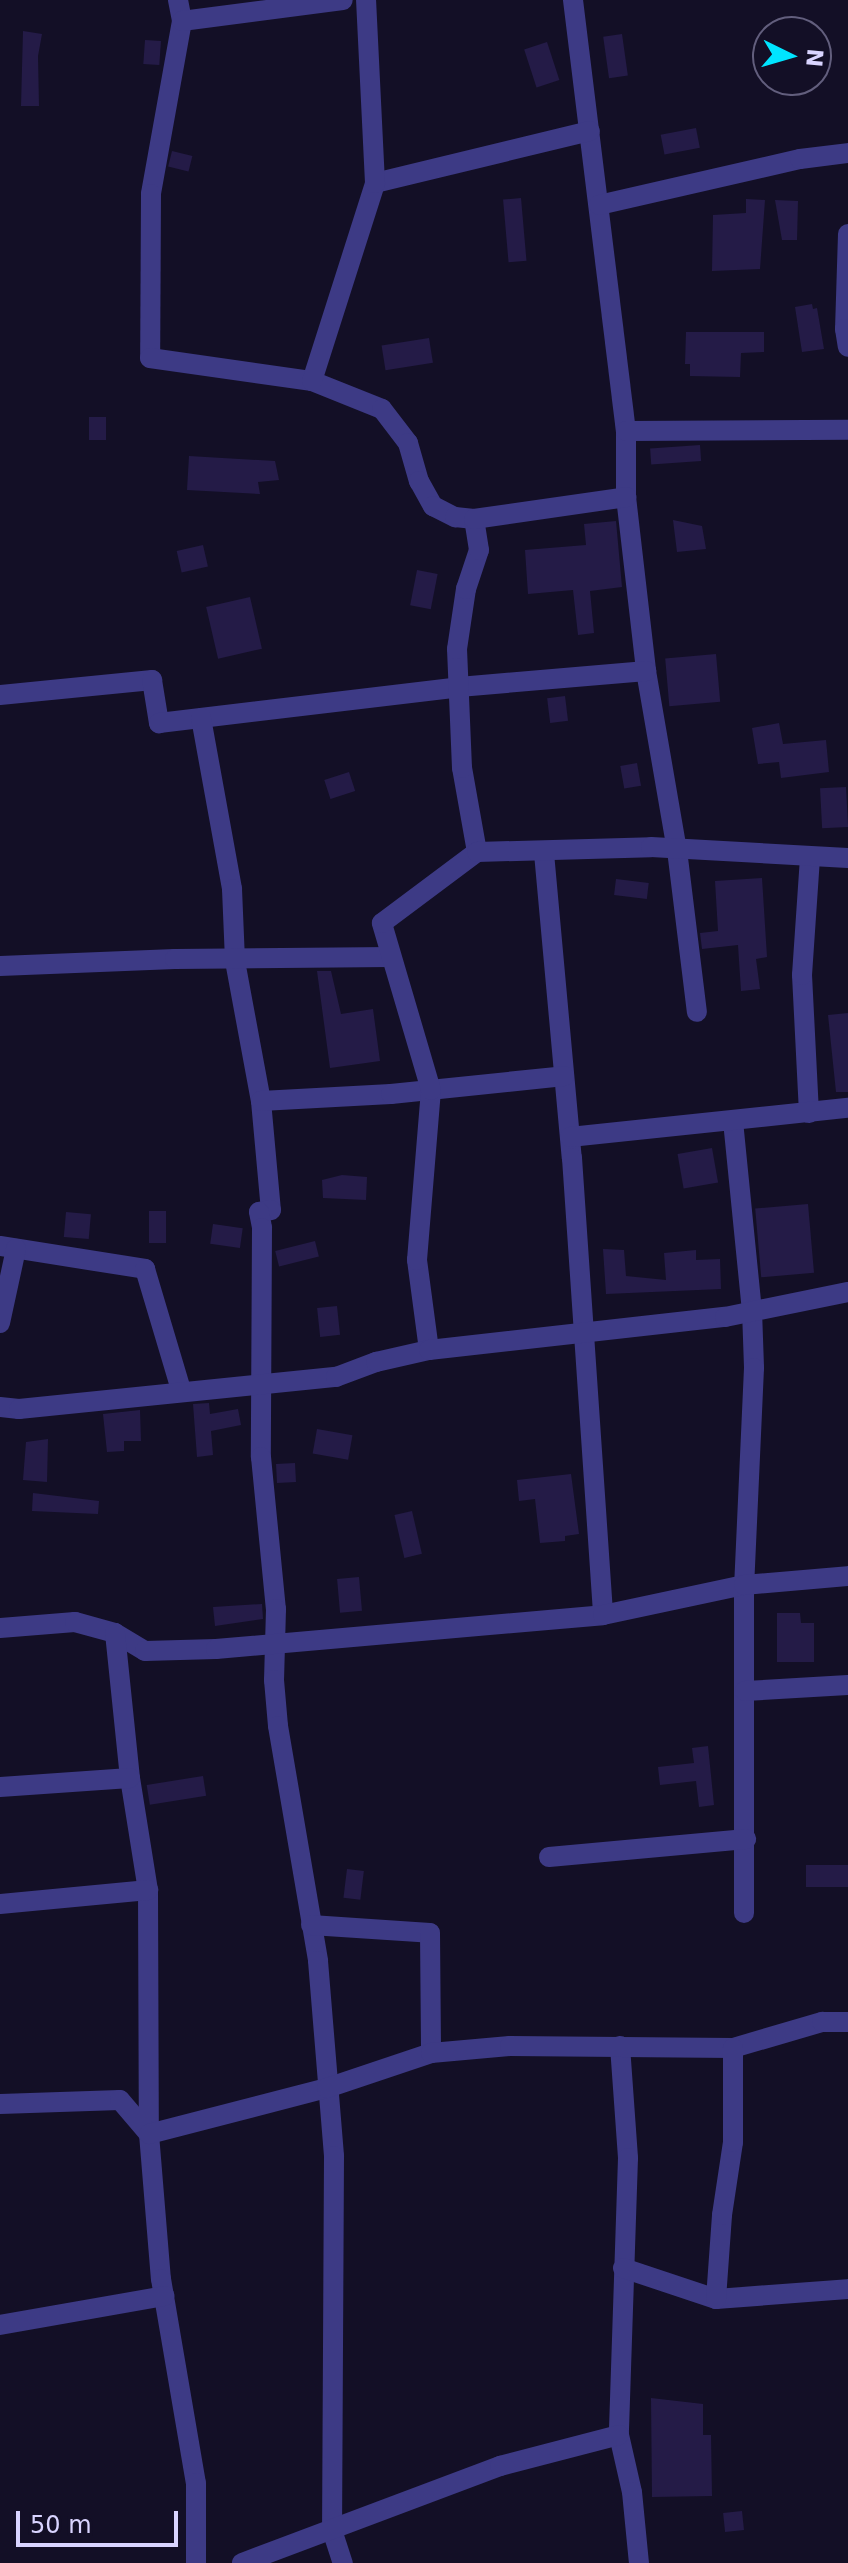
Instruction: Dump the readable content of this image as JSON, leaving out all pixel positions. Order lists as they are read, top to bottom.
{
  "scale_bar": "50 m",
  "north": "right"
}
